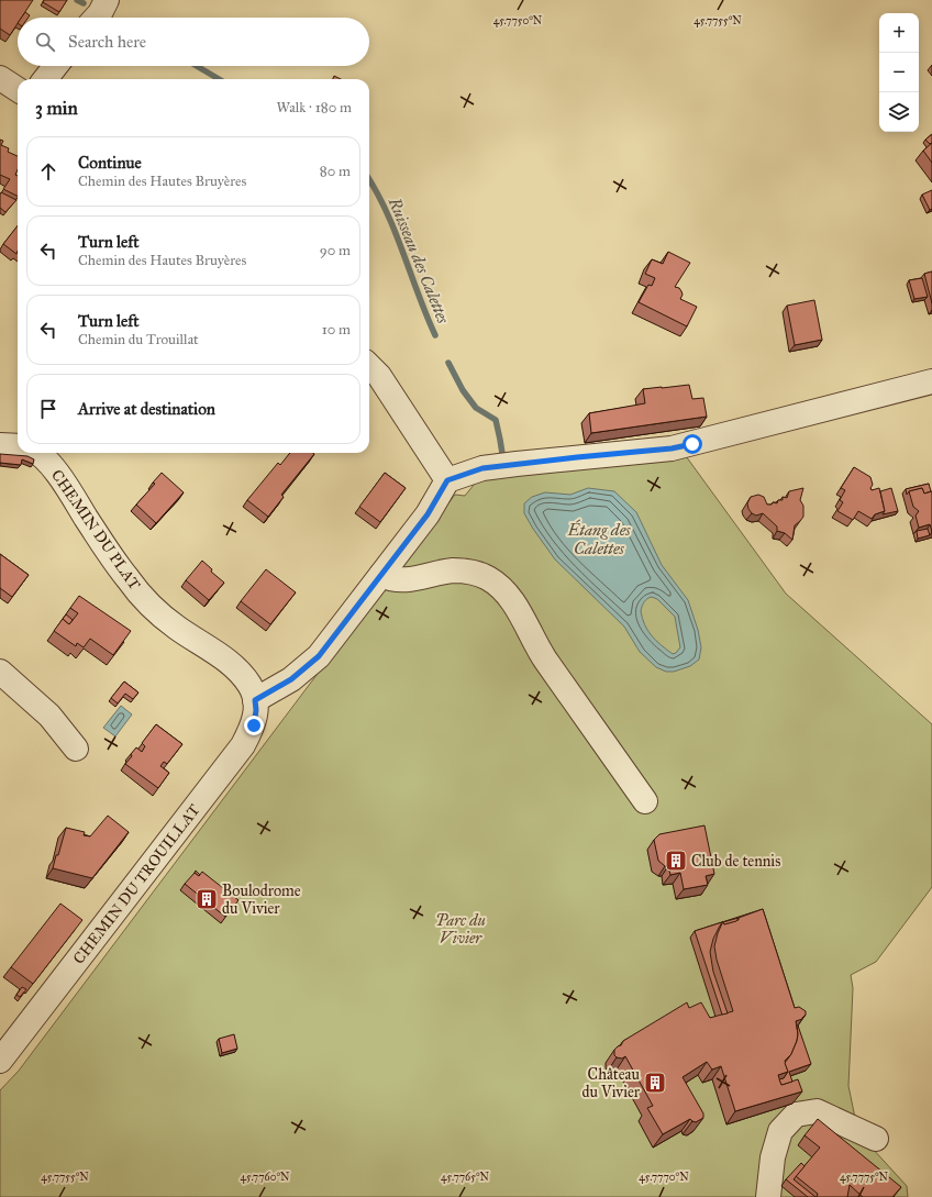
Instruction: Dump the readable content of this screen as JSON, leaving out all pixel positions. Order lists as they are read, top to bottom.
{
  "streets": {
    "street": ["CHEMIN DU PLAT", "CHEMIN DU TROUILLAT"]
  },
  "crossings": [
    ["CHEMIN DU PLAT", "CHEMIN DU TROUILLAT"]
  ],
  "water": ["Ruisseau des Calettes", "Étang des Calettes"],
  "parks": ["Parc du Vivier"],
  "places": {
    "building": ["Club de tennis", "Boulodrome du Vivier", "Château du Vivier"]
  },
  "page": {
    "map_buttons": ["+", "−"],
    "search": "Search here",
    "heading": ["3 min", "Walk · 180 m"],
    "list": [
      ["Continue", "Chemin des Hautes Bruyères", "80 m"],
      ["Turn left", "Chemin des Hautes Bruyères", "90 m"],
      ["Turn left", "Chemin du Trouillat", "10 m"],
      "Arrive at destination"
    ]
  },
  "coordinates": [
    "45.7750°N",
    "45.7755°N",
    "45.7760°N",
    "45.7765°N",
    "45.7770°N",
    "45.7775°N"
  ]
}
